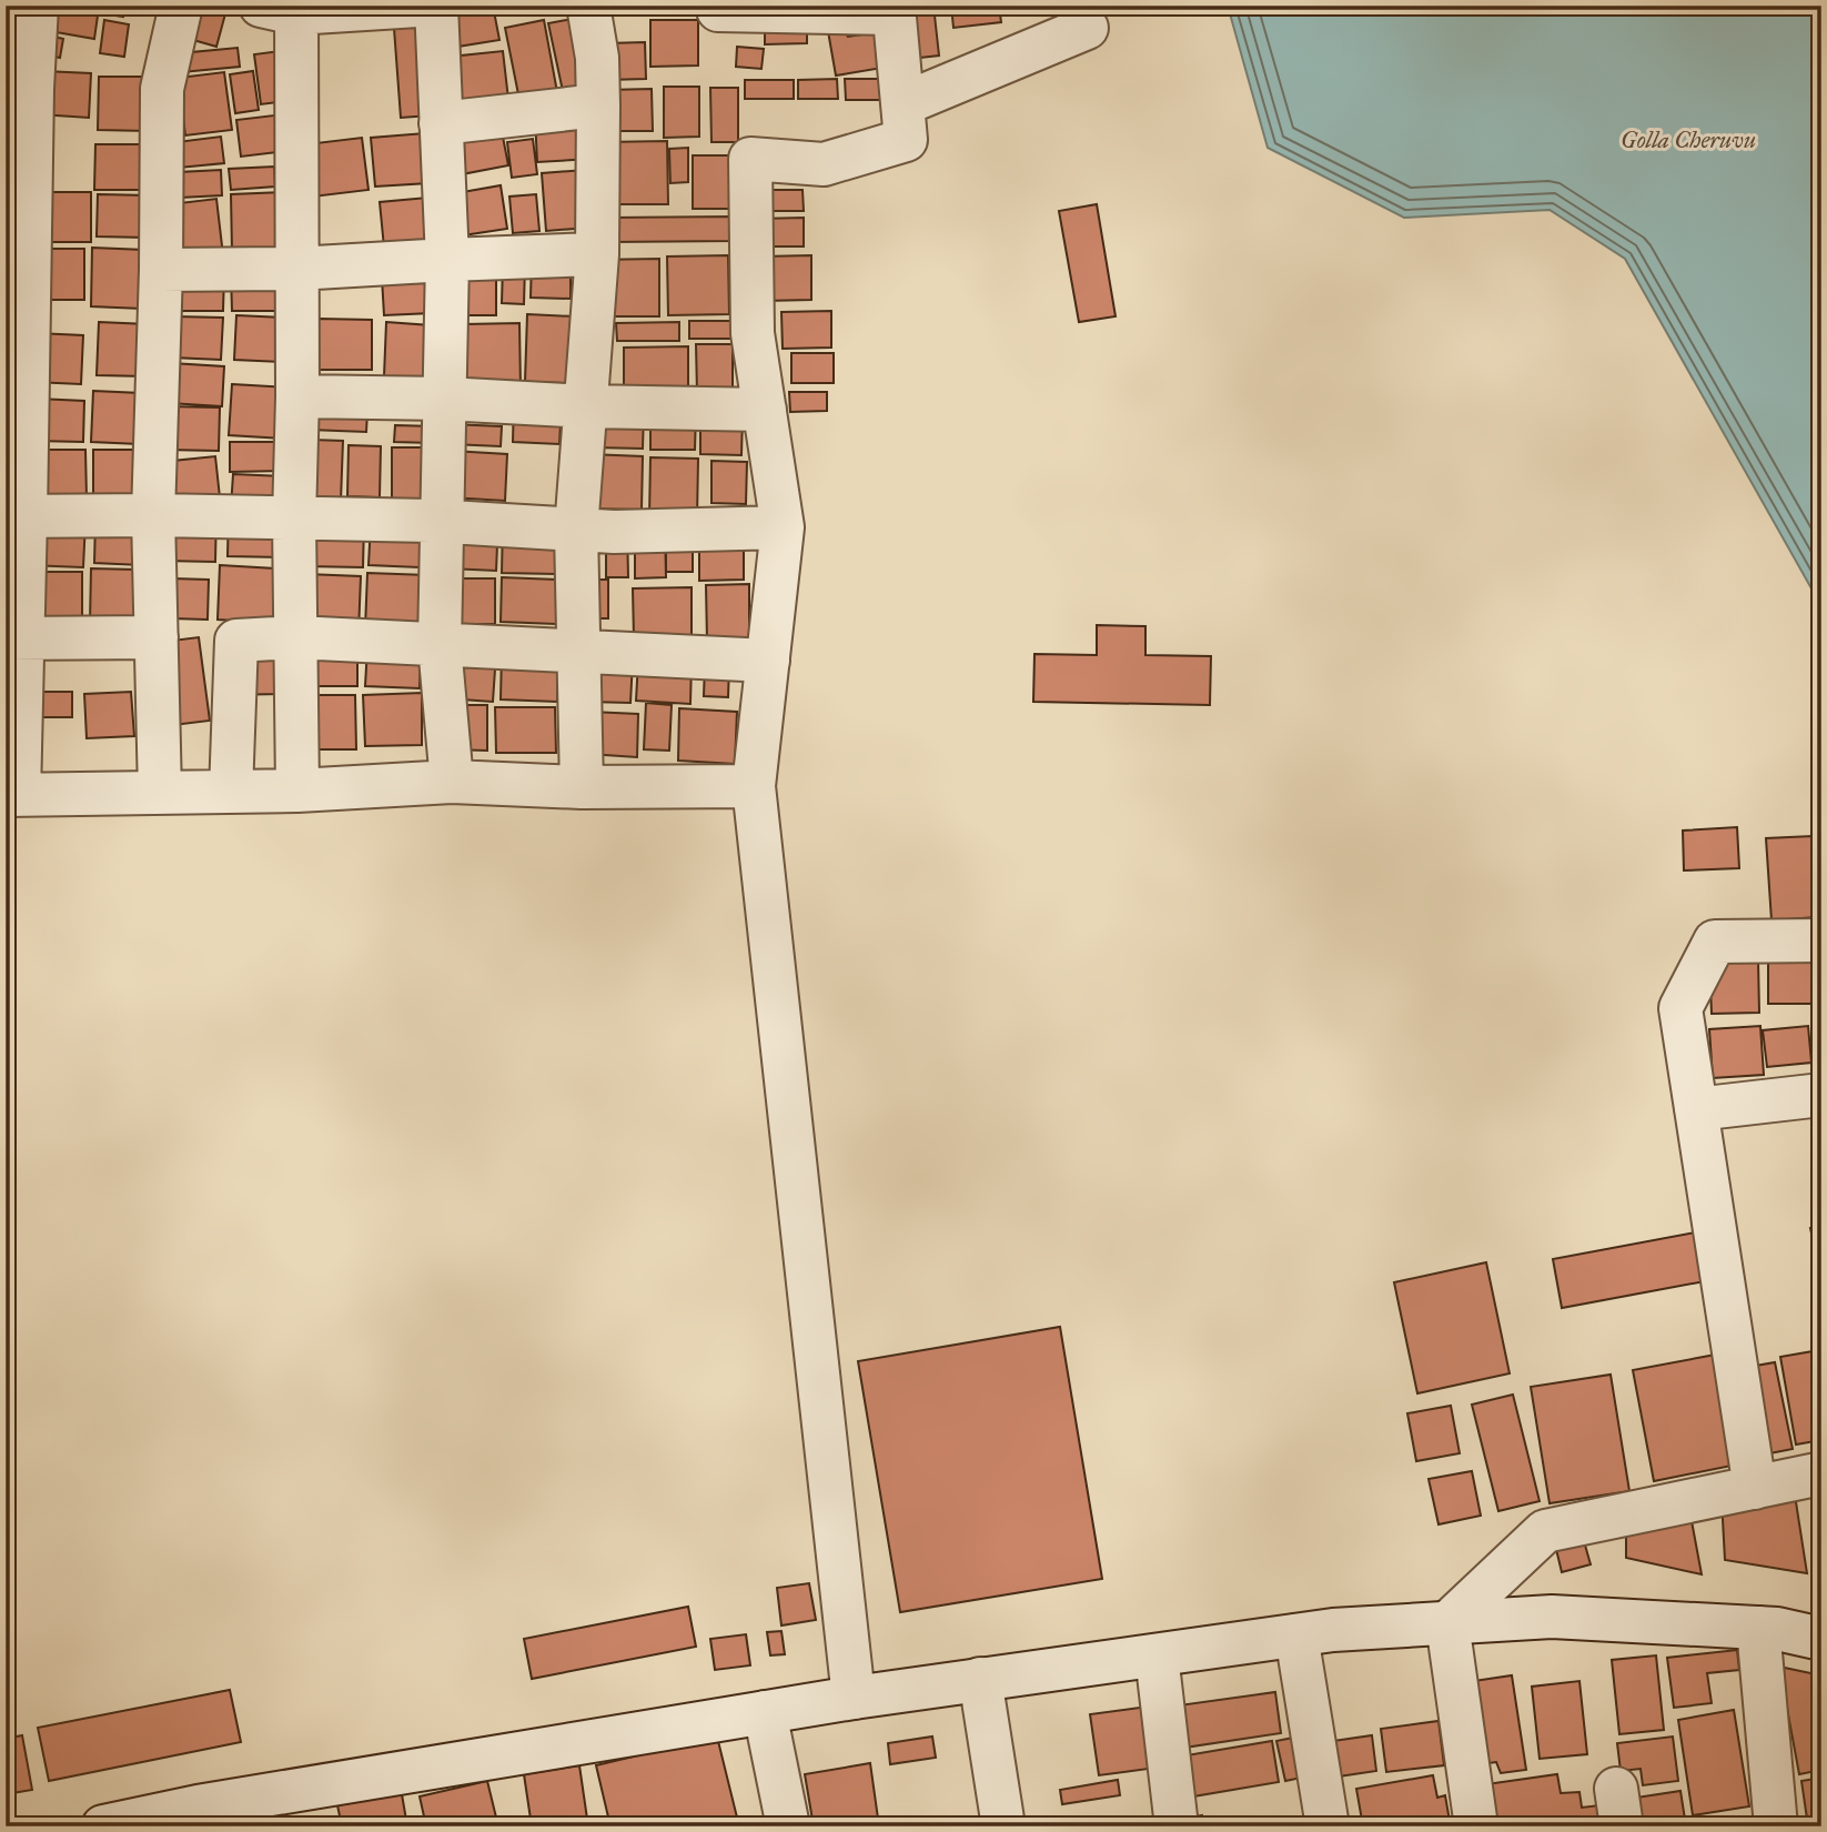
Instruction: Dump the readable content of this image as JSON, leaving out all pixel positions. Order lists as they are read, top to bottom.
{
  "water": ["Golla Cheruvu"]
}
